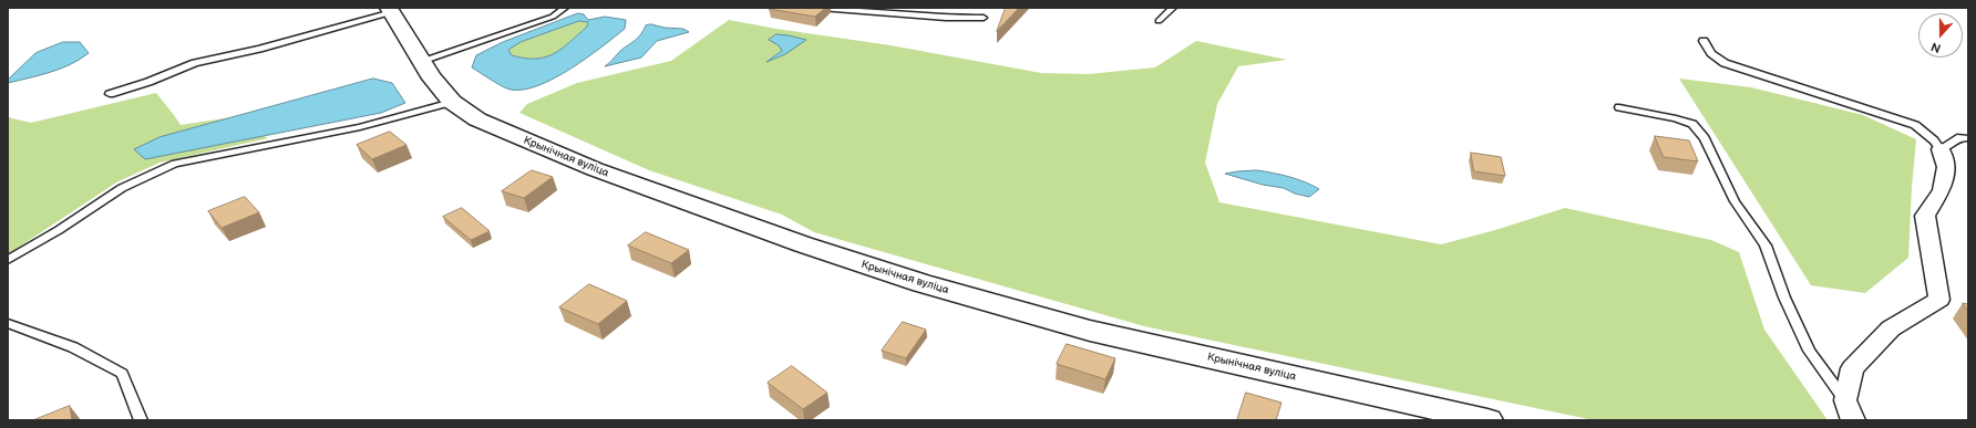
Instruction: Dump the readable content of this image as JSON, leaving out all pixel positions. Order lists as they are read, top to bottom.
{
  "streets": {
    "street": ["Крынічная вуліца"]
  },
  "north": "bottom"
}
